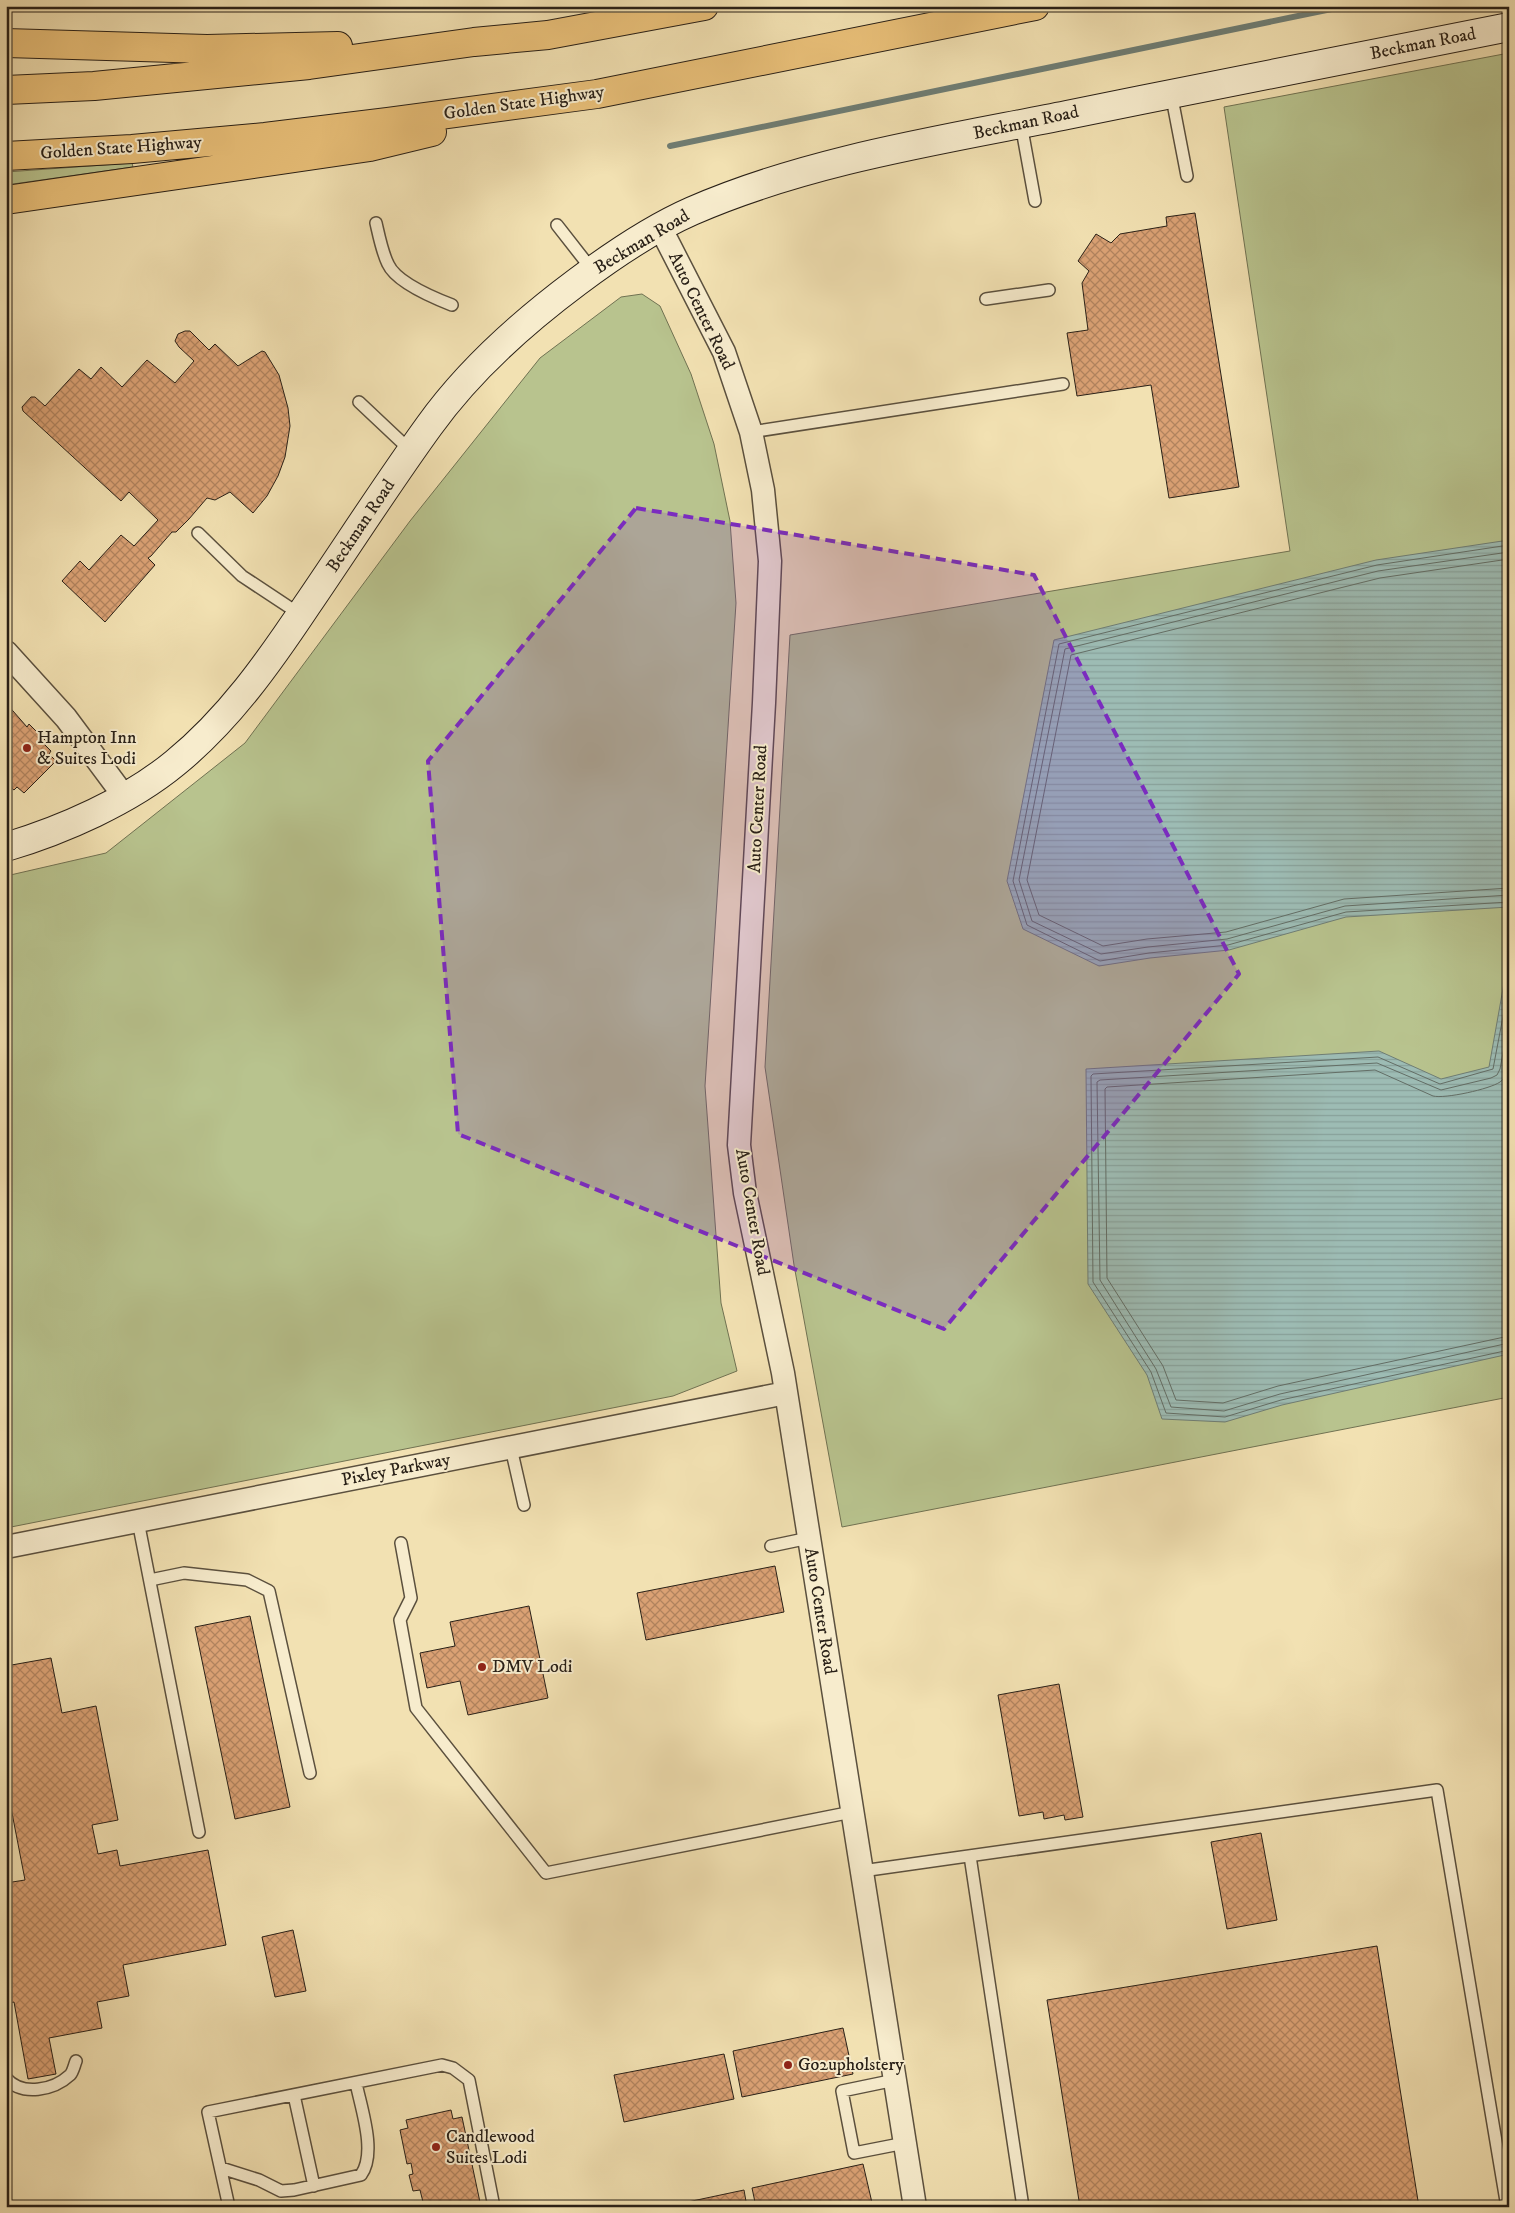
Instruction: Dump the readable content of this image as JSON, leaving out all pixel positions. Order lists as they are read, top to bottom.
{
  "streets": {
    "highway": ["Golden State Highway"],
    "street": ["Beckman Road", "Auto Center Road", "Pixley Parkway"]
  },
  "crossings": [
    ["Beckman Road", "Auto Center Road"],
    ["Auto Center Road", "Pixley Parkway"]
  ],
  "places": [
    "Hampton Inn & Suites Lodi",
    "DMV Lodi",
    "Go2upholstery",
    "Candlewood Suites Lodi"
  ]
}
